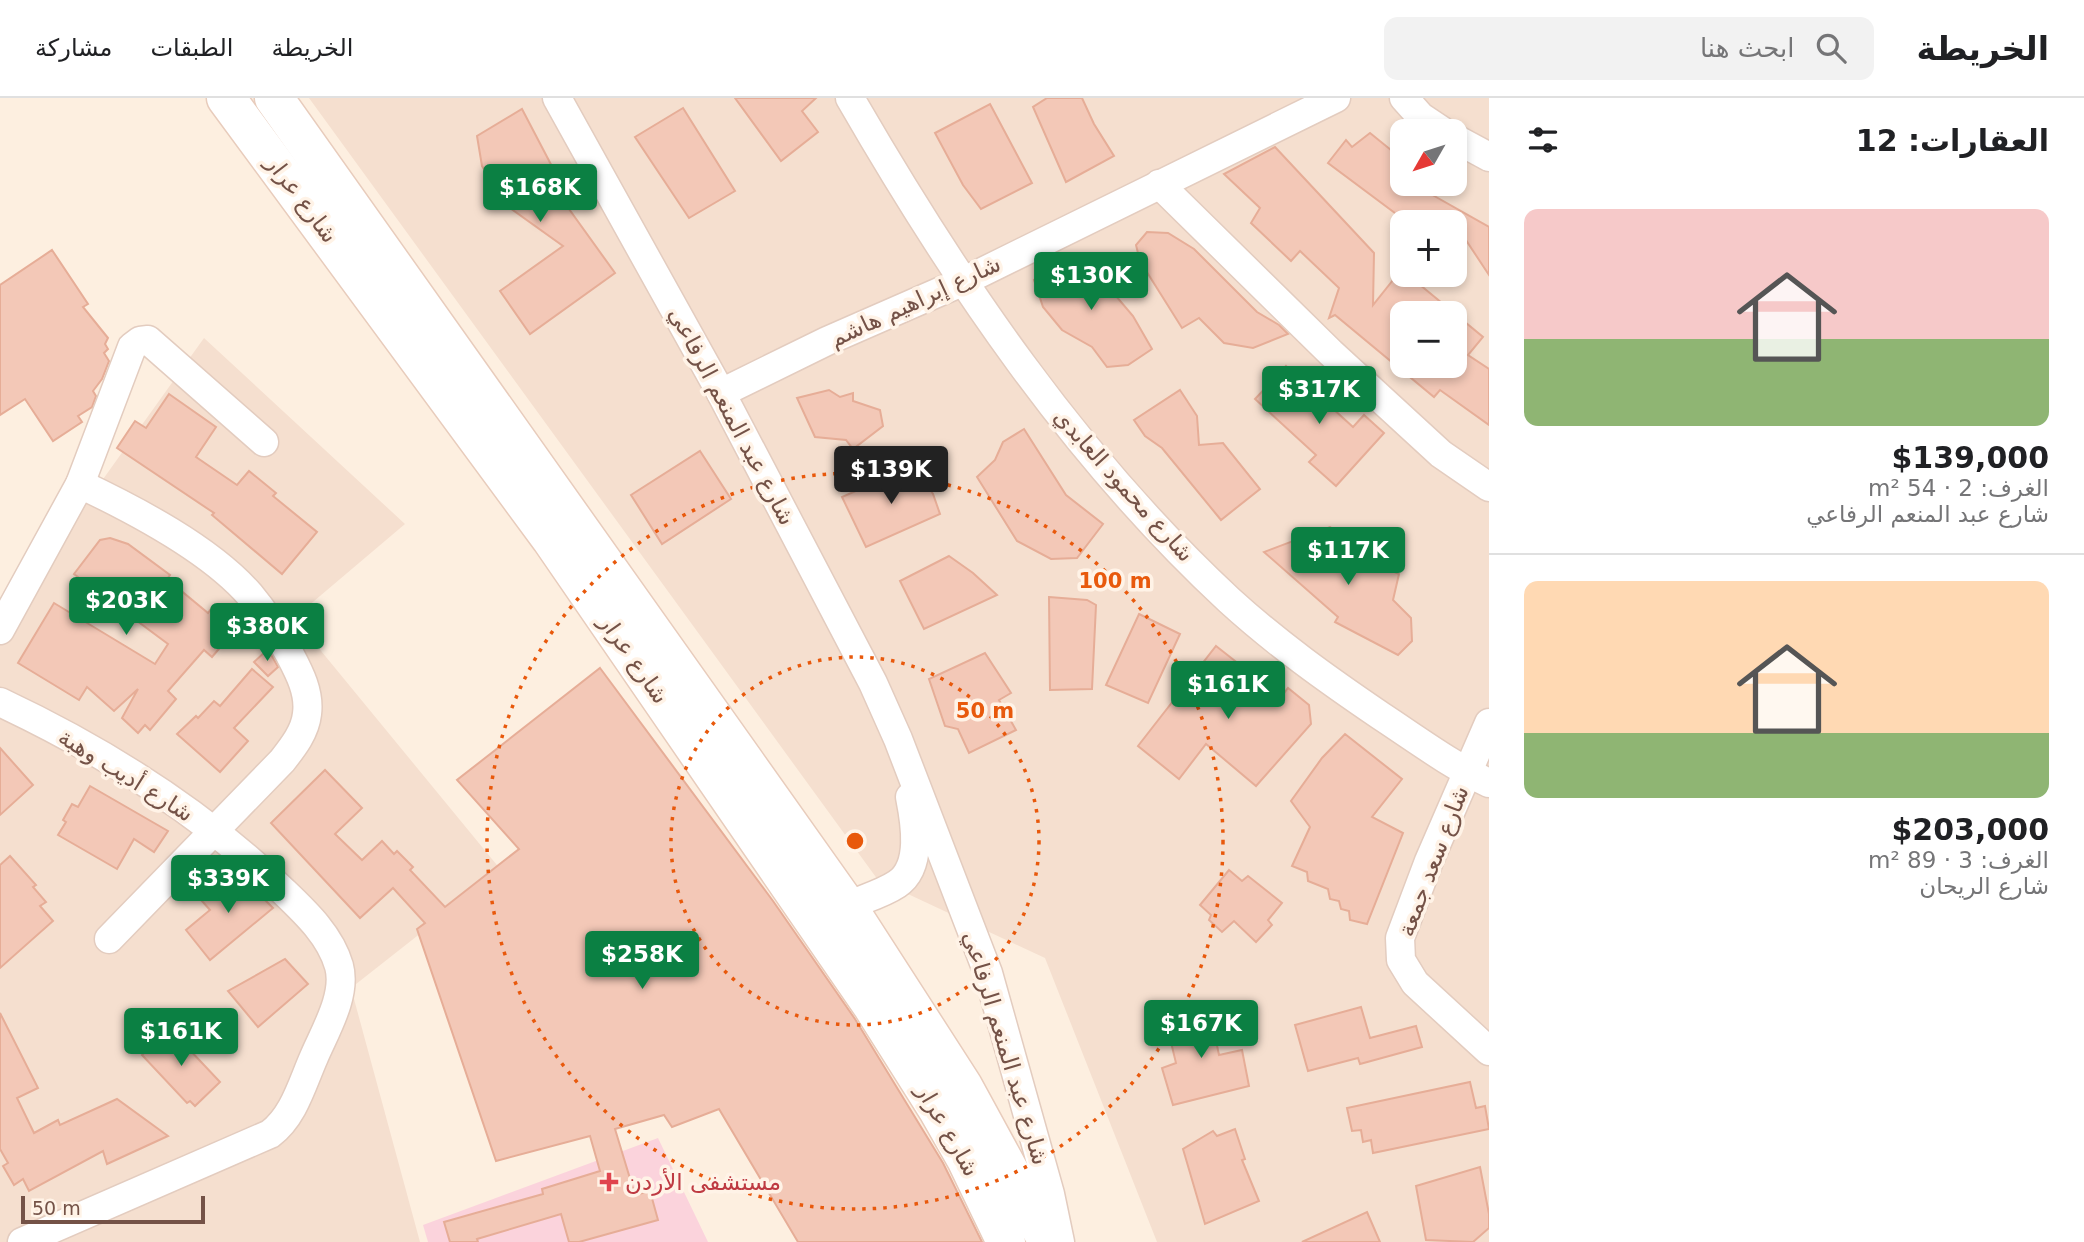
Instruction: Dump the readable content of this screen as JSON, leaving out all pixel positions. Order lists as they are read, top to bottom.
{
  "streets": {
    "main road": ["شارع عرار"],
    "street": [
      "شارع إبراهيم هاشم",
      "شارع عبد المنعم الرفاعي",
      "شارع محمود العابدي",
      "شارع أديب وهبة",
      "شارع سعد جمعة"
    ]
  },
  "crossings": [
    ["شارع عرار", "شارع عبد المنعم الرفاعي"],
    ["شارع إبراهيم هاشم", "شارع عبد المنعم الرفاعي"],
    ["شارع إبراهيم هاشم", "شارع محمود العابدي"],
    ["شارع محمود العابدي", "شارع سعد جمعة"]
  ],
  "places": {
    "health": ["مستشفى الأردن"]
  },
  "scale_bar": "50 m",
  "north": "bottom left",
  "page": {
    "header": "الخريطة",
    "search": "ابحث هنا",
    "nav": ["الخريطة", "الطبقات", "مشاركة"],
    "heading": "العقارات: 12",
    "map_buttons": ["+", "−"],
    "price": [
      "$168K",
      "$130K",
      "$317K",
      "$139K",
      "$117K",
      "$203K",
      "$380K",
      "$161K",
      "$339K",
      "$258K",
      "$167K",
      "$161K"
    ],
    "list": [
      {
        "name": "$139,000",
        "note": "الغرف: 2 · 54 m² · شارع عبد المنعم الرفاعي"
      },
      {
        "name": "$203,000",
        "note": "الغرف: 3 · 89 m² · شارع الريحان"
      }
    ],
    "scale": "50 m"
  },
  "rings": ["100 m", "50 m"]
}
